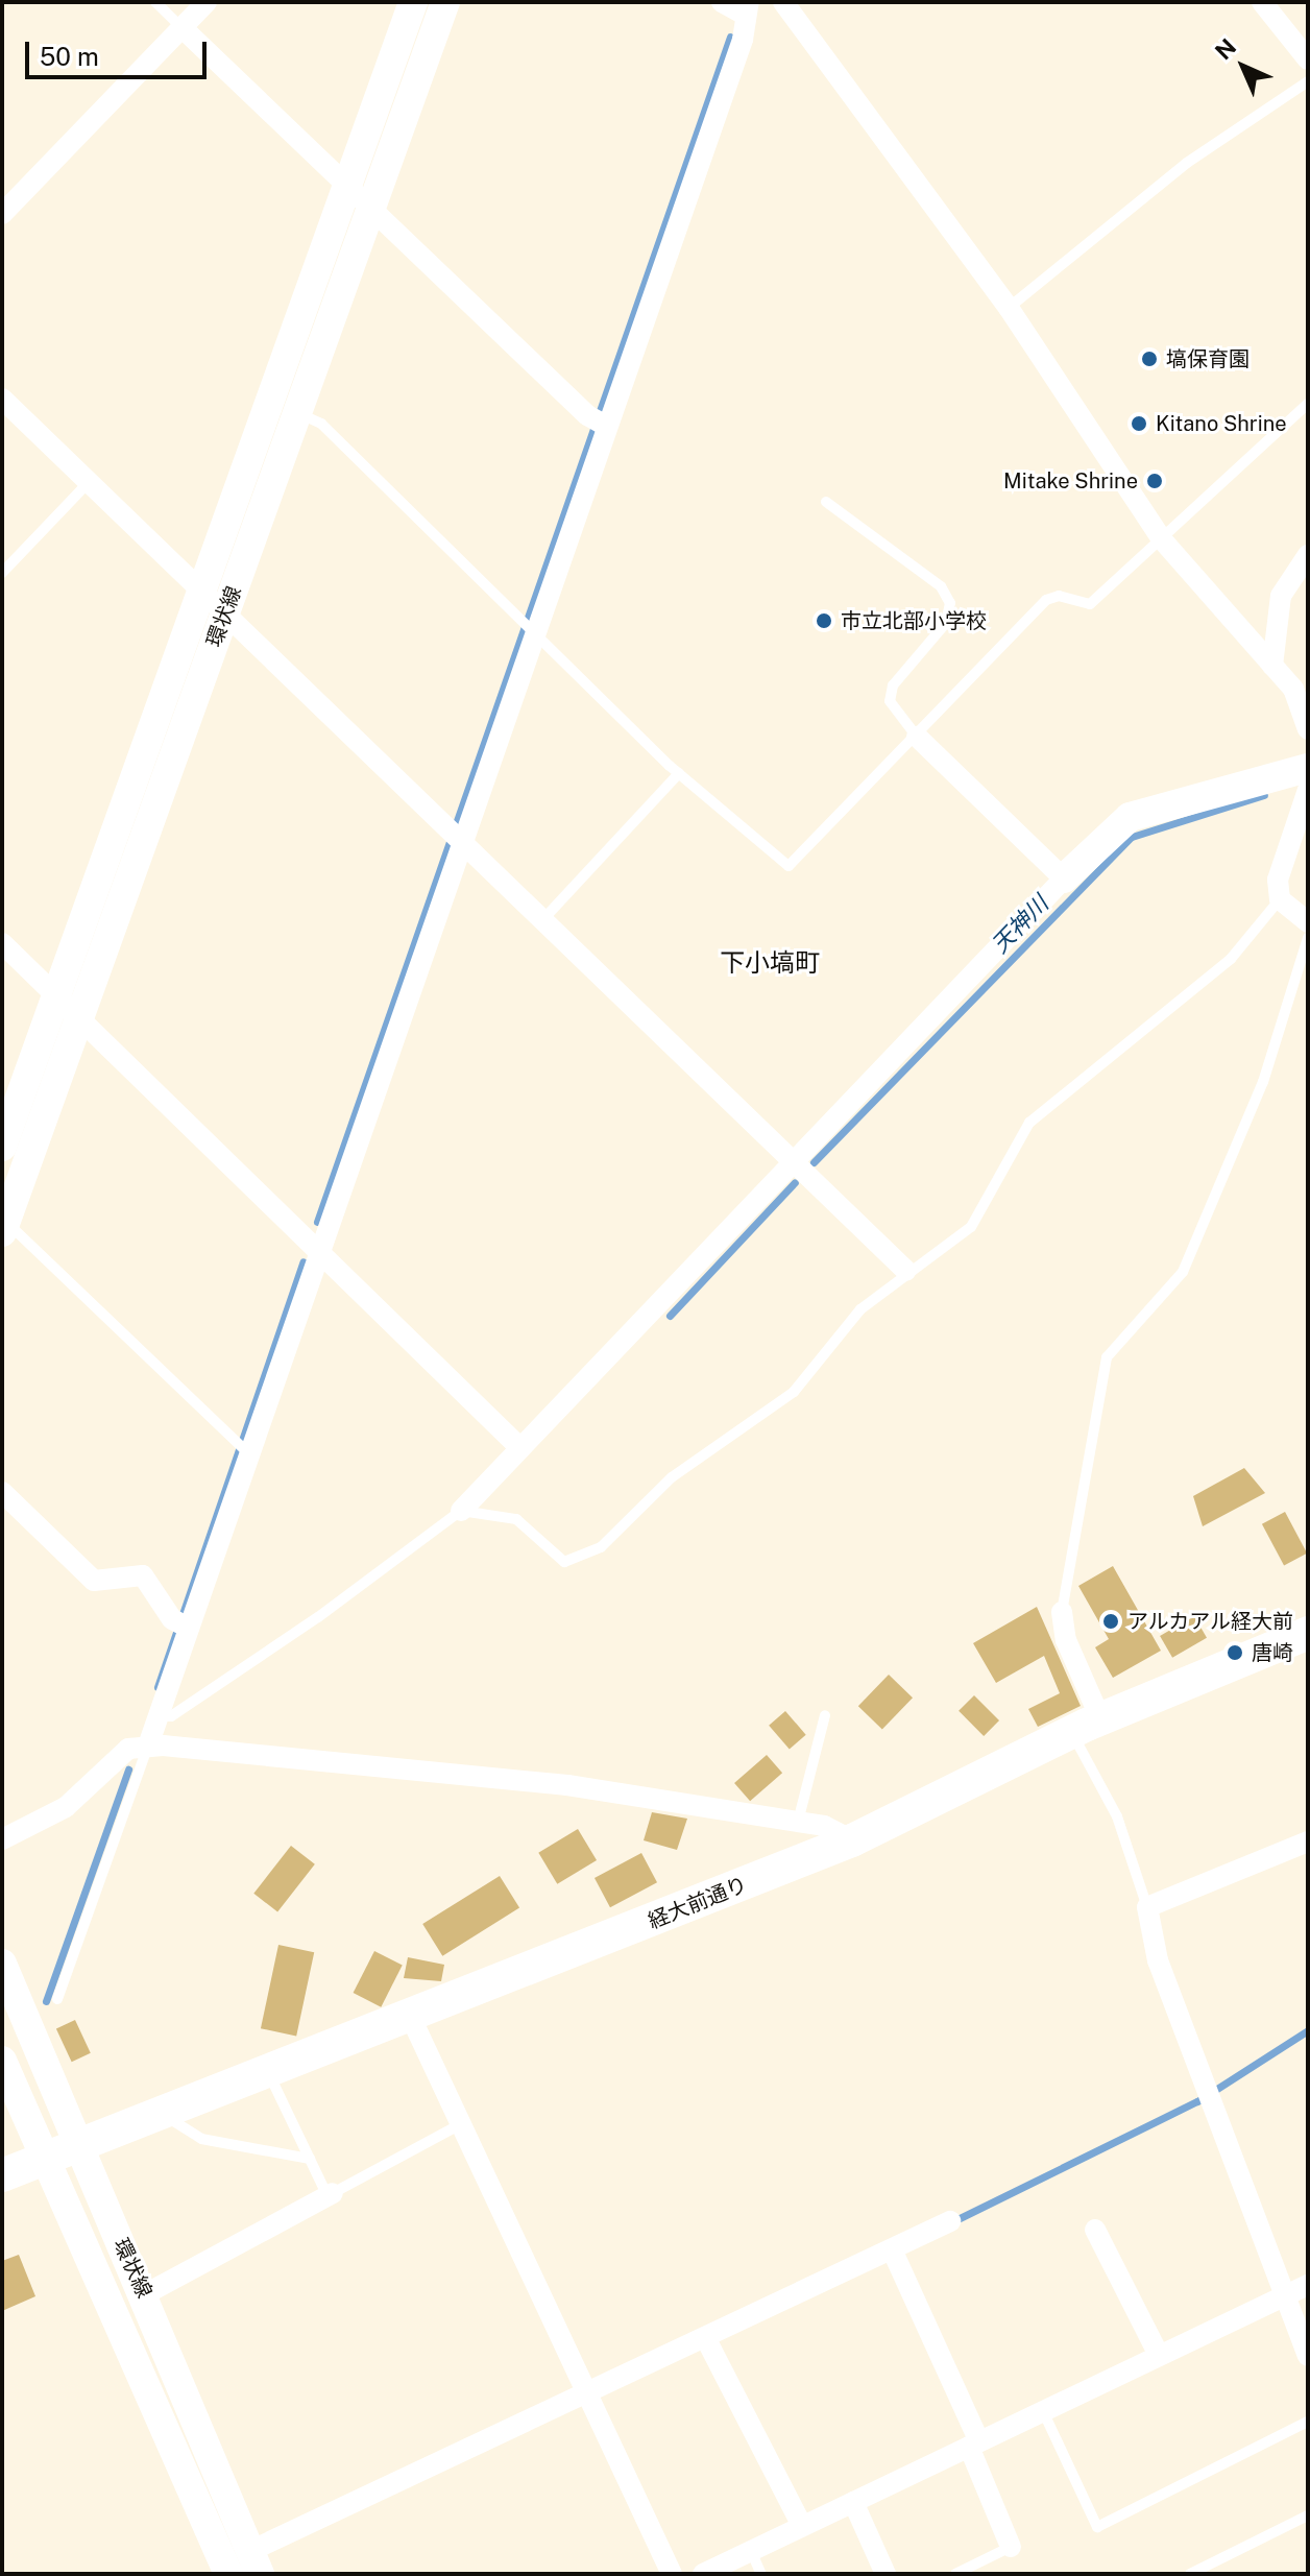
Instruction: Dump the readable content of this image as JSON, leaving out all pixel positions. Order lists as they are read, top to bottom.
{
  "streets": {
    "main road": ["経大前通り"],
    "street": ["環状線"]
  },
  "crossings": [
    ["環状線", "経大前通り"]
  ],
  "districts": ["下小塙町"],
  "water": ["天神川"],
  "places": [
    "塙保育園",
    "Kitano Shrine",
    "Mitake Shrine",
    "市立北部小学校",
    "アルカアル経大前",
    "唐崎"
  ],
  "scale_bar": "50 m",
  "north": "top left"
}
